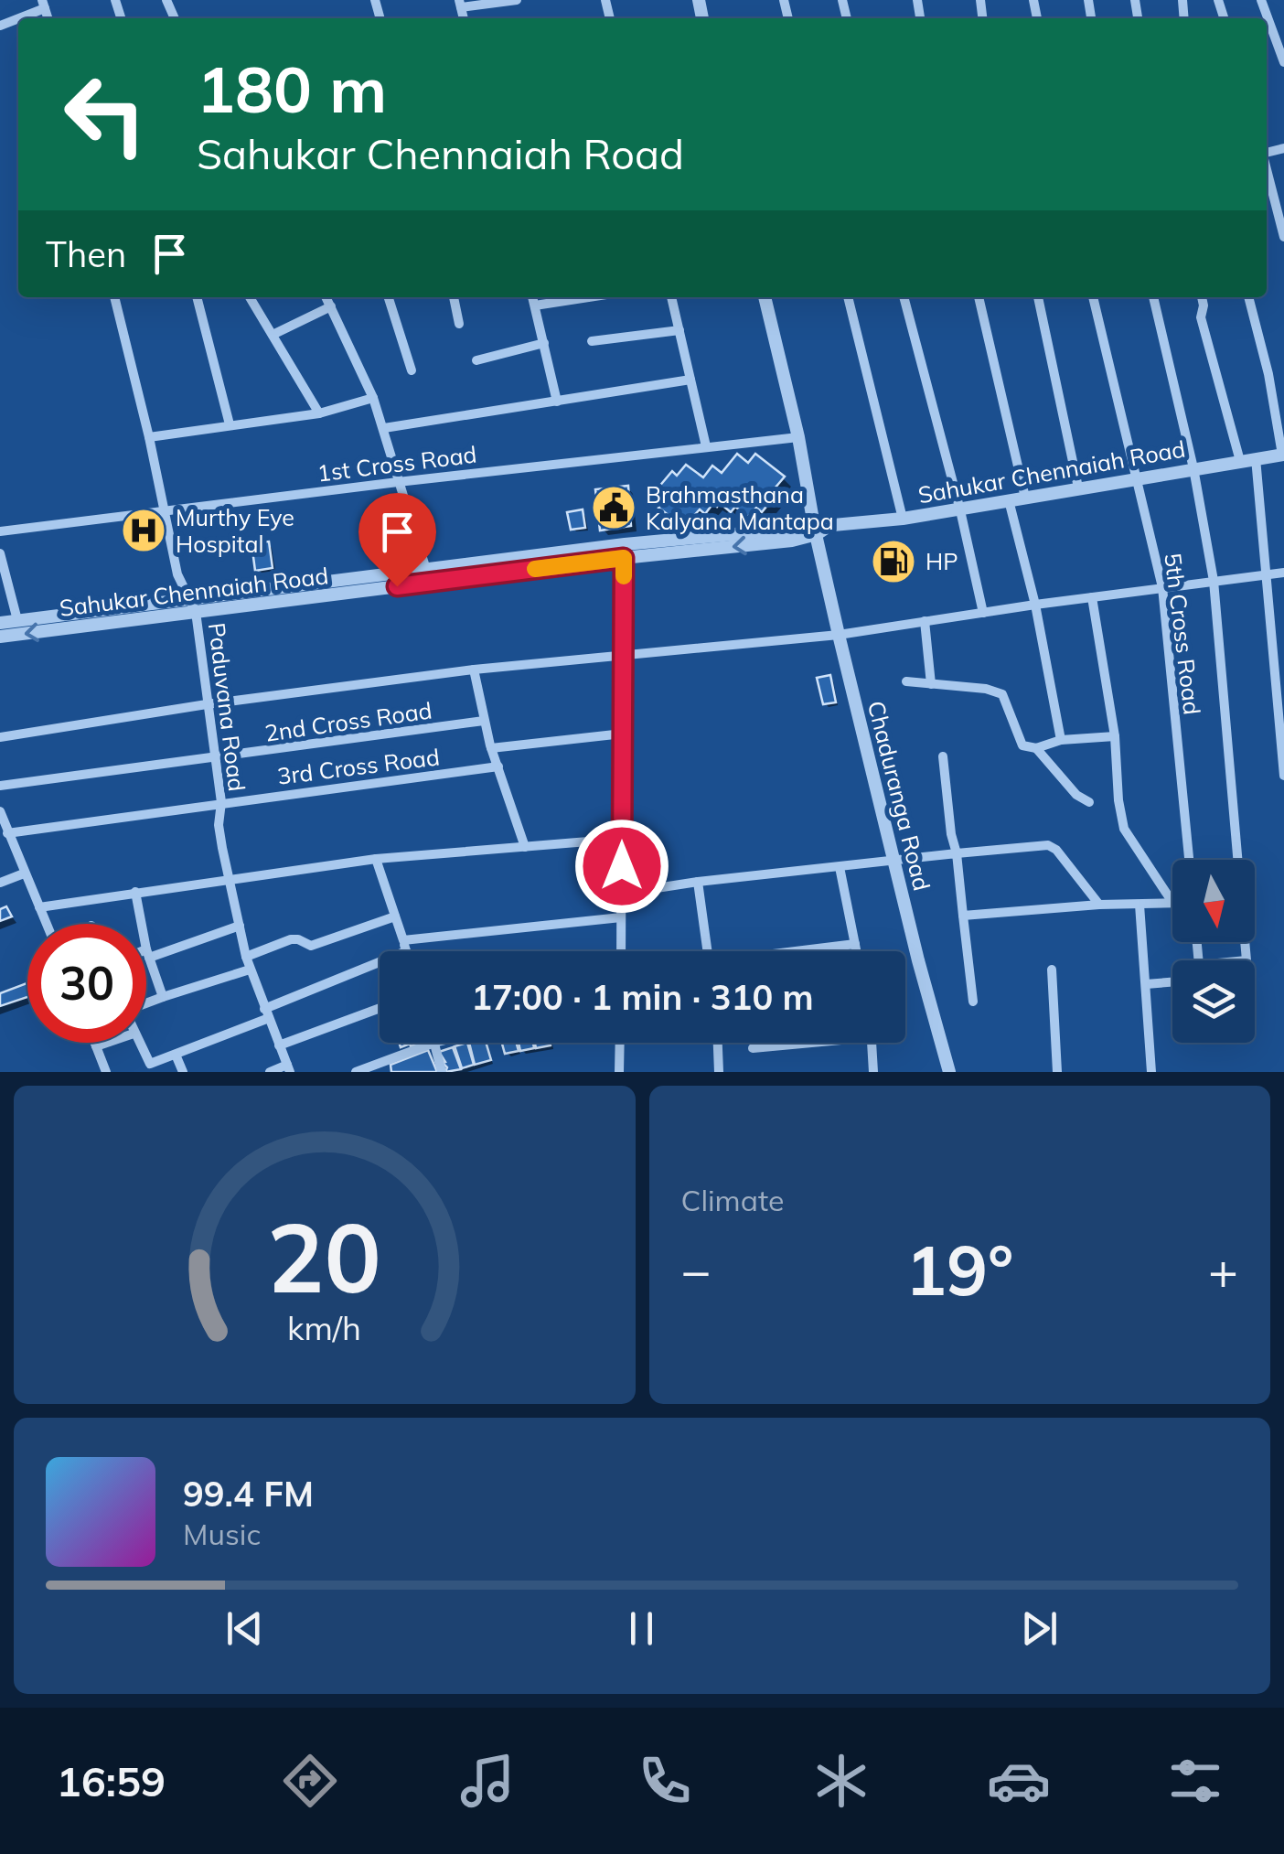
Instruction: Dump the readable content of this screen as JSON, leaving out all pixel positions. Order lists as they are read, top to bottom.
{
  "streets": {
    "street": [
      "1st Cross Road",
      "Sahukar Chennaiah Road",
      "5th Cross Road",
      "Paduvana Road",
      "2nd Cross Road",
      "3rd Cross Road",
      "Chaduranga Road"
    ]
  },
  "crossings": [
    ["1st Cross Road", "Paduvana Road"],
    ["1st Cross Road", "Chaduranga Road"],
    ["Sahukar Chennaiah Road", "5th Cross Road"],
    ["Sahukar Chennaiah Road", "Paduvana Road"],
    ["Sahukar Chennaiah Road", "Chaduranga Road"],
    ["Paduvana Road", "2nd Cross Road"],
    ["Paduvana Road", "3rd Cross Road"]
  ],
  "places": {
    "public building": ["Brahmasthana Kalyana Mantapa"],
    "hospital": ["Murthy Eye Hospital"],
    "fuel station": ["HP"]
  },
  "north": "bottom",
  "page": {
    "turn": ["180 m", "Sahukar Chennaiah Road"],
    "then": "Then",
    "limit": "30",
    "trip": "17:00 · 1 min · 310 m",
    "tile": "Climate",
    "heat": ["−", "19°", "+"],
    "song": ["99.4 FM", "Music"],
    "tabs": "16:59",
    "gauge": ["20", "km/h"]
  }
}
